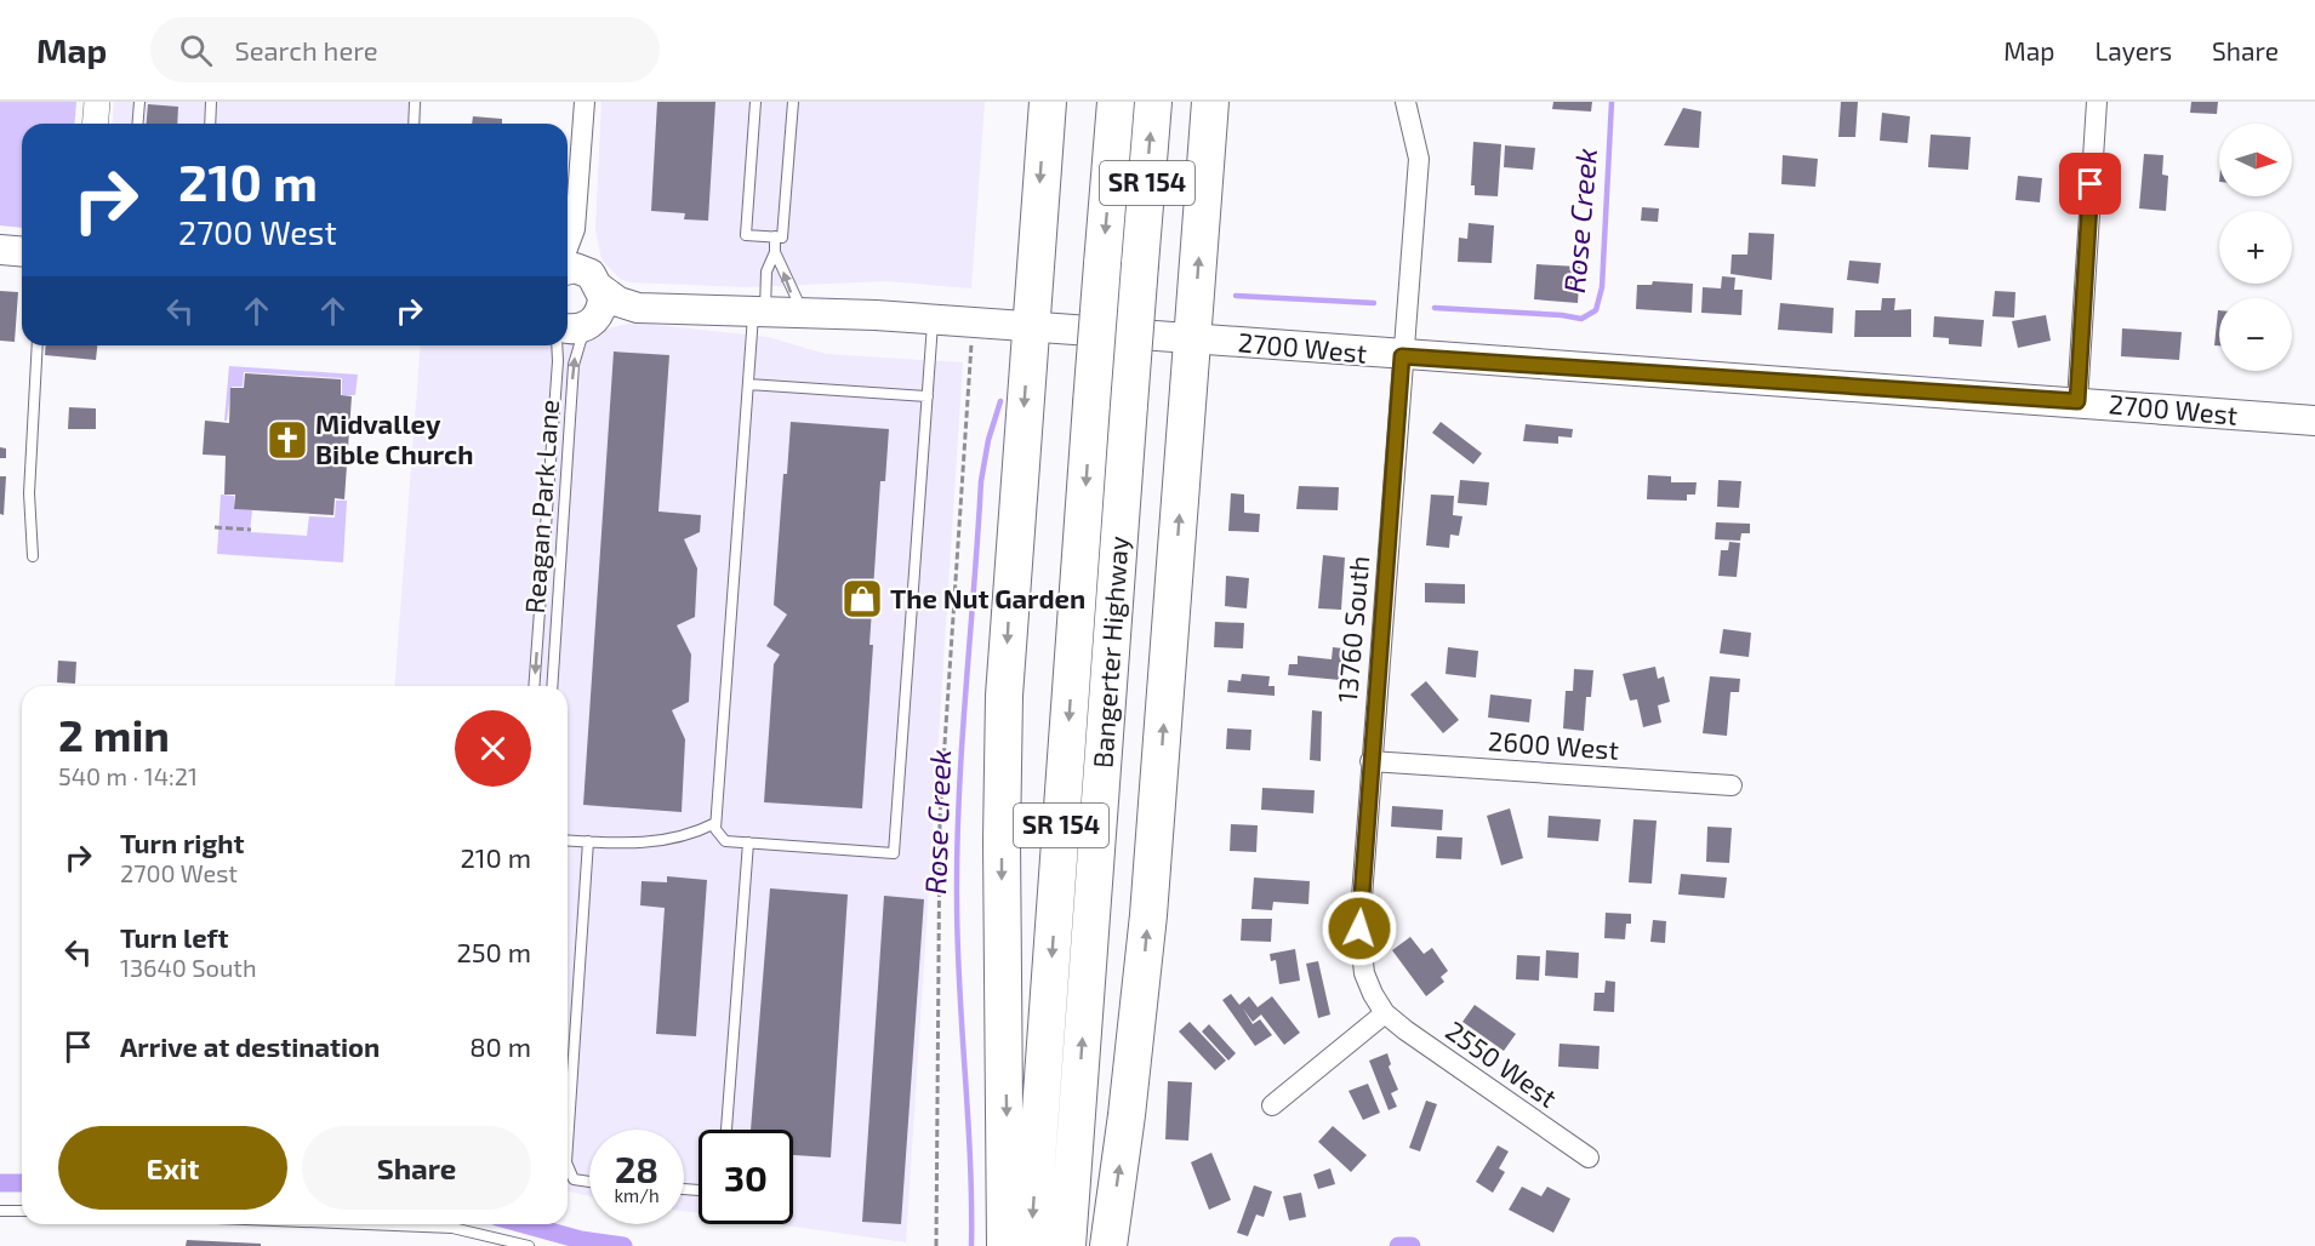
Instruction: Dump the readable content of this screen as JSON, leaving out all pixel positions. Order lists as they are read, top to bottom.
{
  "streets": {
    "highway": ["SR 154", "Bangerter Highway"],
    "main road": ["2700 West"],
    "street": ["13760 South", "2600 West", "2550 West"],
    "lane": ["Reagan Park Lane"]
  },
  "crossings": [
    ["2700 West", "Reagan Park Lane"],
    ["2700 West", "13760 South"],
    ["13760 South", "2600 West"],
    ["13760 South", "2550 West"]
  ],
  "water": ["Rose Creek"],
  "places": {
    "church": ["Midvalley Bible Church"],
    "shop": ["The Nut Garden"]
  },
  "north": "right",
  "page": {
    "header": "Map",
    "search": "Search here",
    "nav": ["Map", "Layers", "Share"],
    "map_buttons": ["+", "−"],
    "turn": ["210 m", "2700 West"],
    "heading": ["2 min", "540 m · 14:21"],
    "list": [
      {
        "name": "Turn right",
        "note": "2700 West",
        "value": "210 m"
      },
      {
        "name": "Turn left",
        "note": "13640 South",
        "value": "250 m"
      },
      {
        "name": "Arrive at destination",
        "value": "80 m"
      }
    ],
    "buttons": ["Exit", "Share"],
    "speed": "28 km/h",
    "limit": "30"
  }
}
